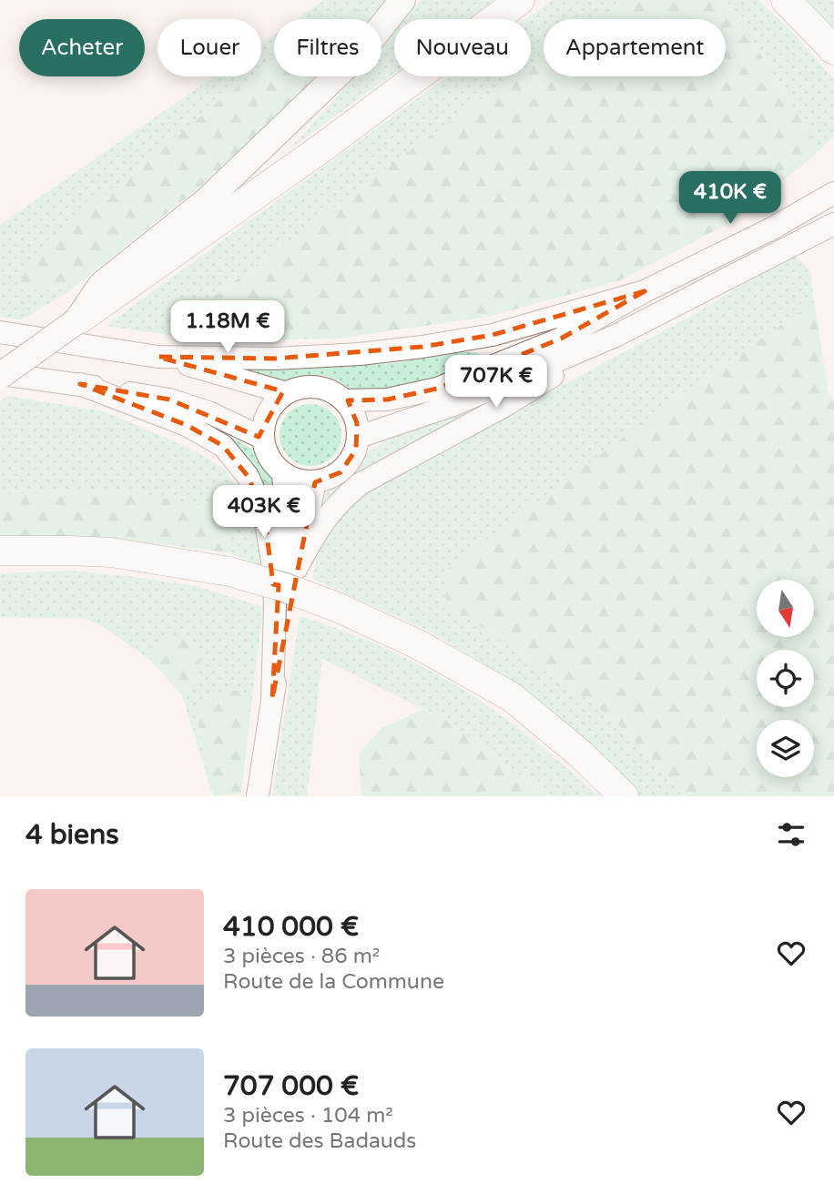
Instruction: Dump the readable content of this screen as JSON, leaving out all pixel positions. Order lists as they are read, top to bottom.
{
  "north": "bottom",
  "page": {
    "chip": [
      "Acheter",
      "Louer",
      "Filtres",
      "Nouveau",
      "Appartement"
    ],
    "price": [
      "410K €",
      "1.18M €",
      "707K €",
      "403K €"
    ],
    "heading": "4 biens",
    "list": [
      {
        "name": "410 000 €",
        "note": "3 pièces · 86 m² · Route de la Commune"
      },
      {
        "name": "707 000 €",
        "note": "3 pièces · 104 m² · Route des Badauds"
      }
    ]
  }
}
